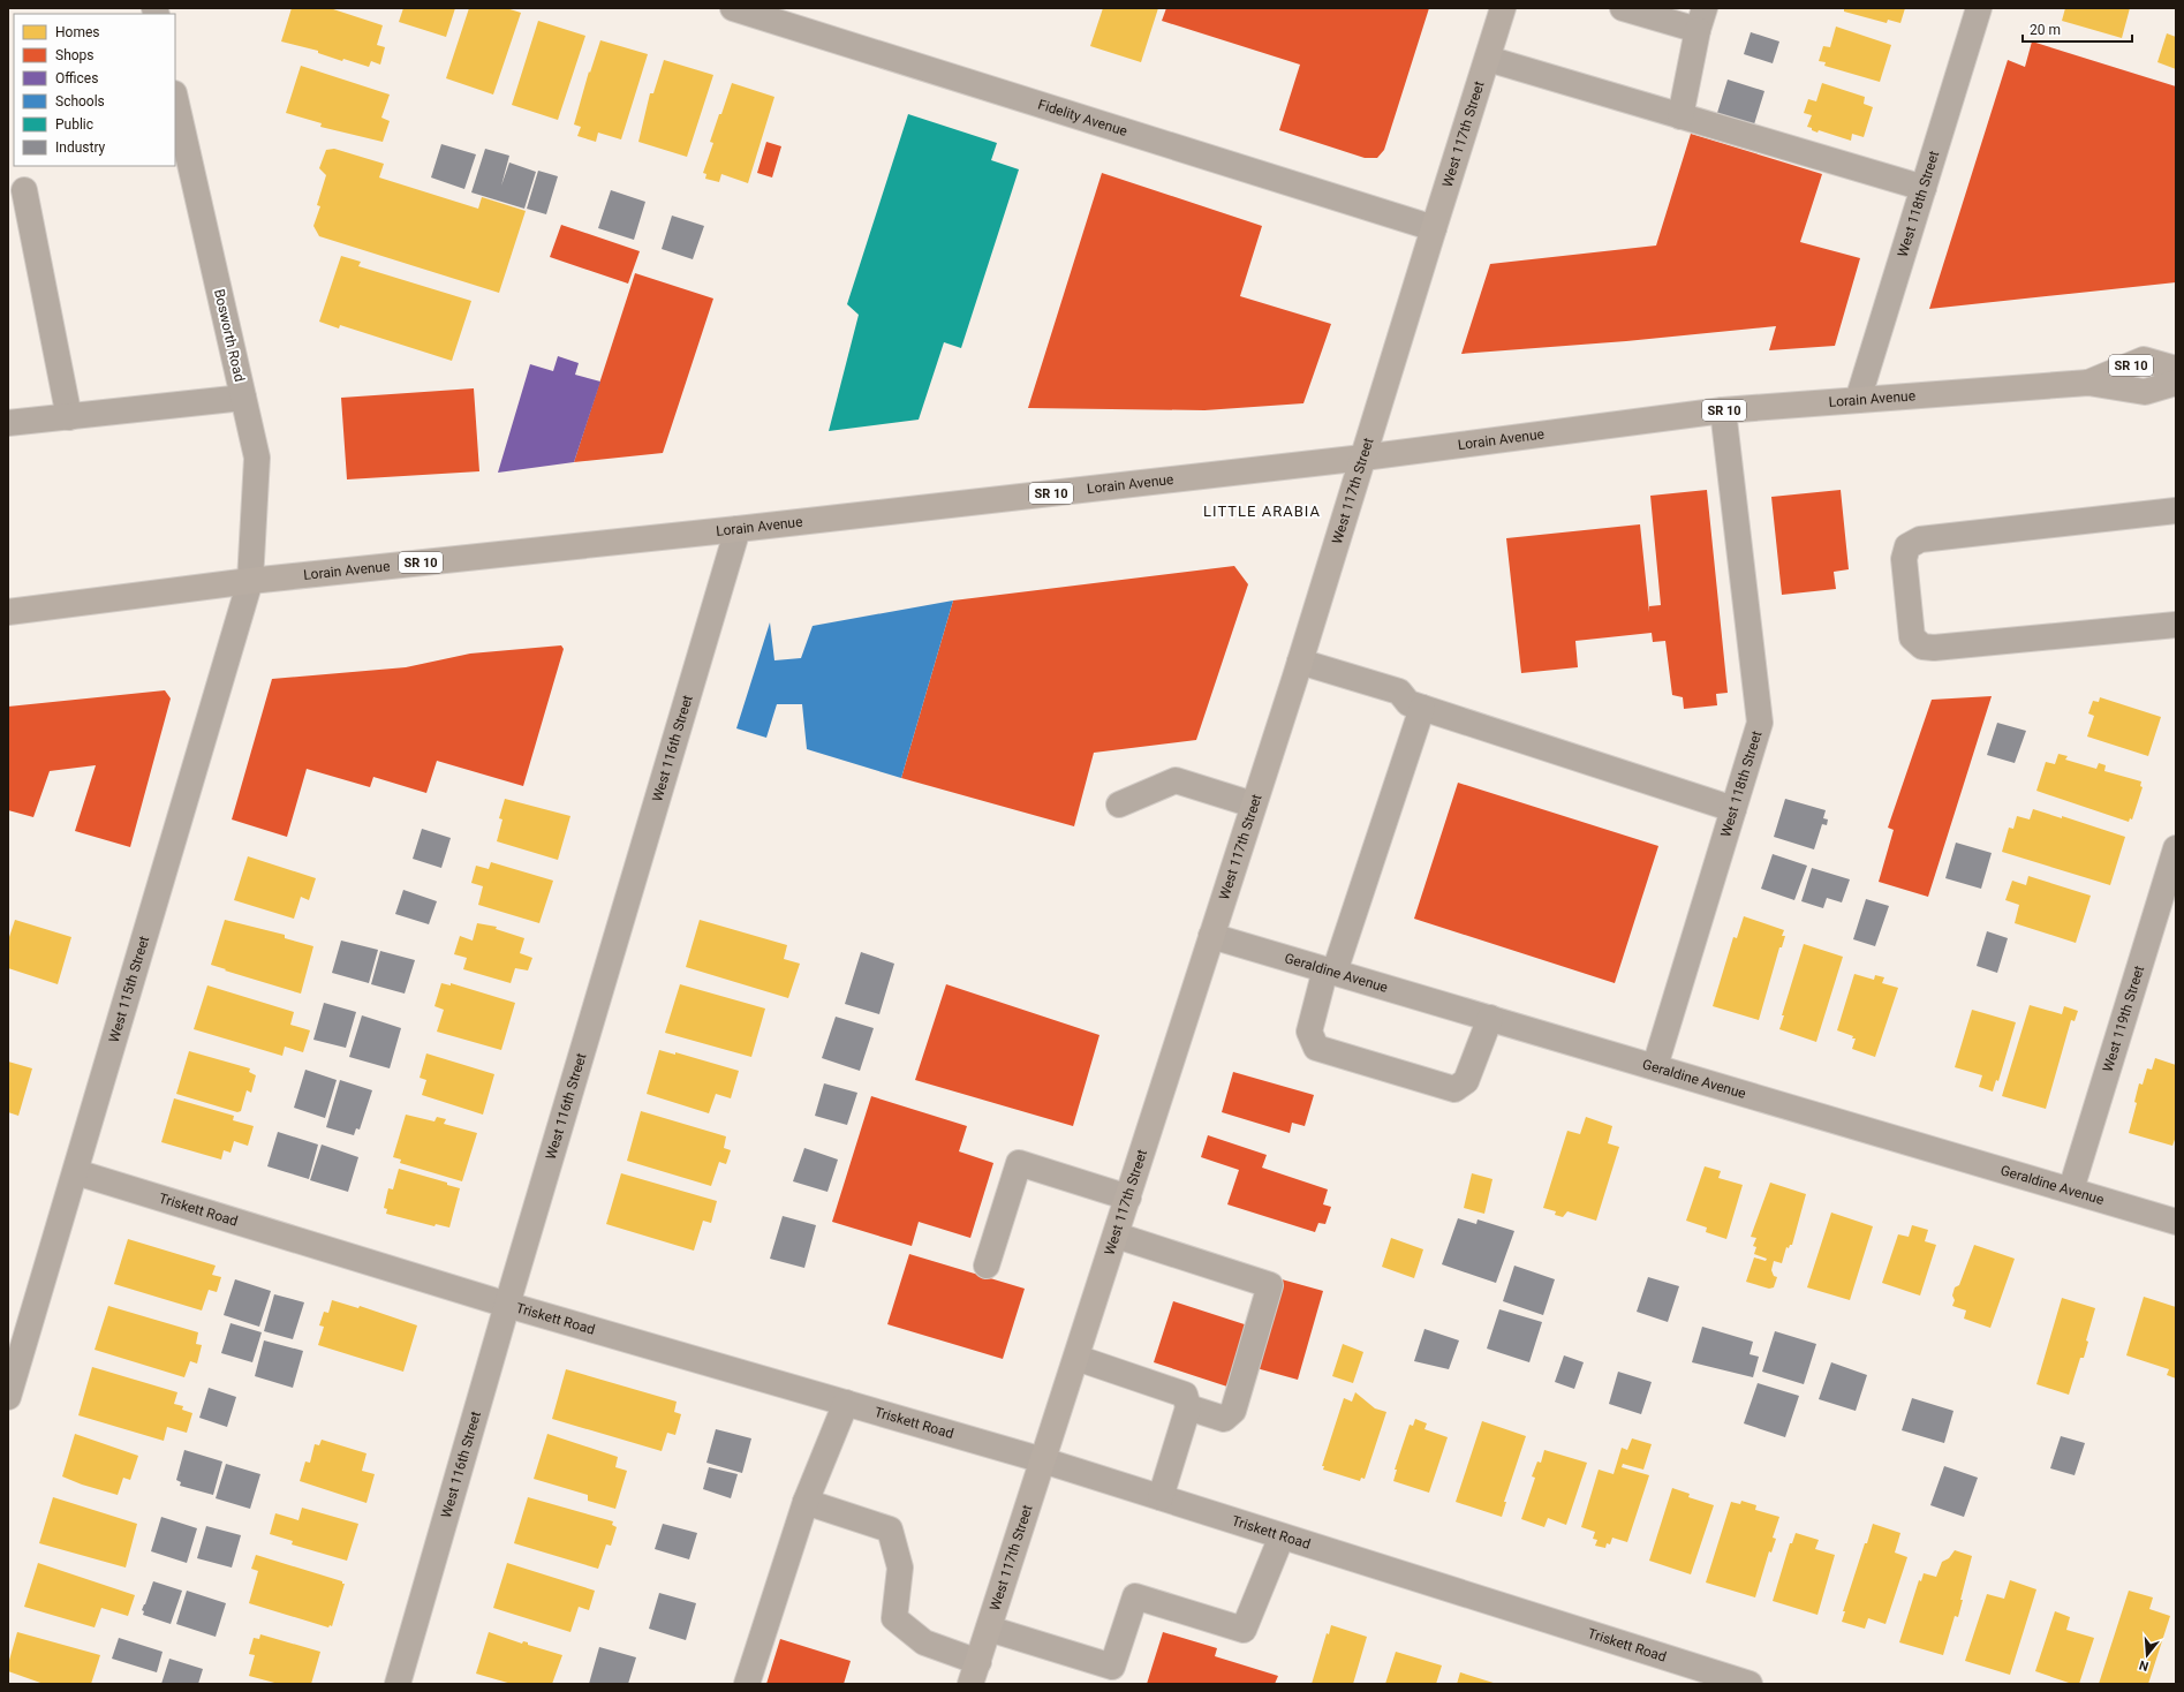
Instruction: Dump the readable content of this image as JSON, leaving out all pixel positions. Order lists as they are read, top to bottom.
{
  "streets": {
    "main road": ["West 117th Street", "SR 10", "Lorain Avenue"],
    "street": [
      "Fidelity Avenue",
      "West 118th Street",
      "Bosworth Road",
      "West 116th Street",
      "Geraldine Avenue",
      "West 115th Street",
      "West 119th Street",
      "Triskett Road"
    ]
  },
  "crossings": [
    ["Fidelity Avenue", "West 117th Street"],
    ["West 117th Street", "Lorain Avenue"],
    ["West 117th Street", "Geraldine Avenue"],
    ["West 117th Street", "Triskett Road"],
    ["West 118th Street", "Lorain Avenue"],
    ["West 118th Street", "Geraldine Avenue"],
    ["Bosworth Road", "Lorain Avenue"],
    ["Bosworth Road", "West 115th Street"],
    ["Lorain Avenue", "West 116th Street"],
    ["Lorain Avenue", "West 115th Street"],
    ["West 116th Street", "Triskett Road"],
    ["Geraldine Avenue", "West 119th Street"],
    ["West 115th Street", "Triskett Road"]
  ],
  "districts": ["LITTLE ARABIA"],
  "legend": [
    "Homes",
    "Shops",
    "Offices",
    "Schools",
    "Public",
    "Industry"
  ],
  "scale_bar": "20 m",
  "north": "bottom"
}
